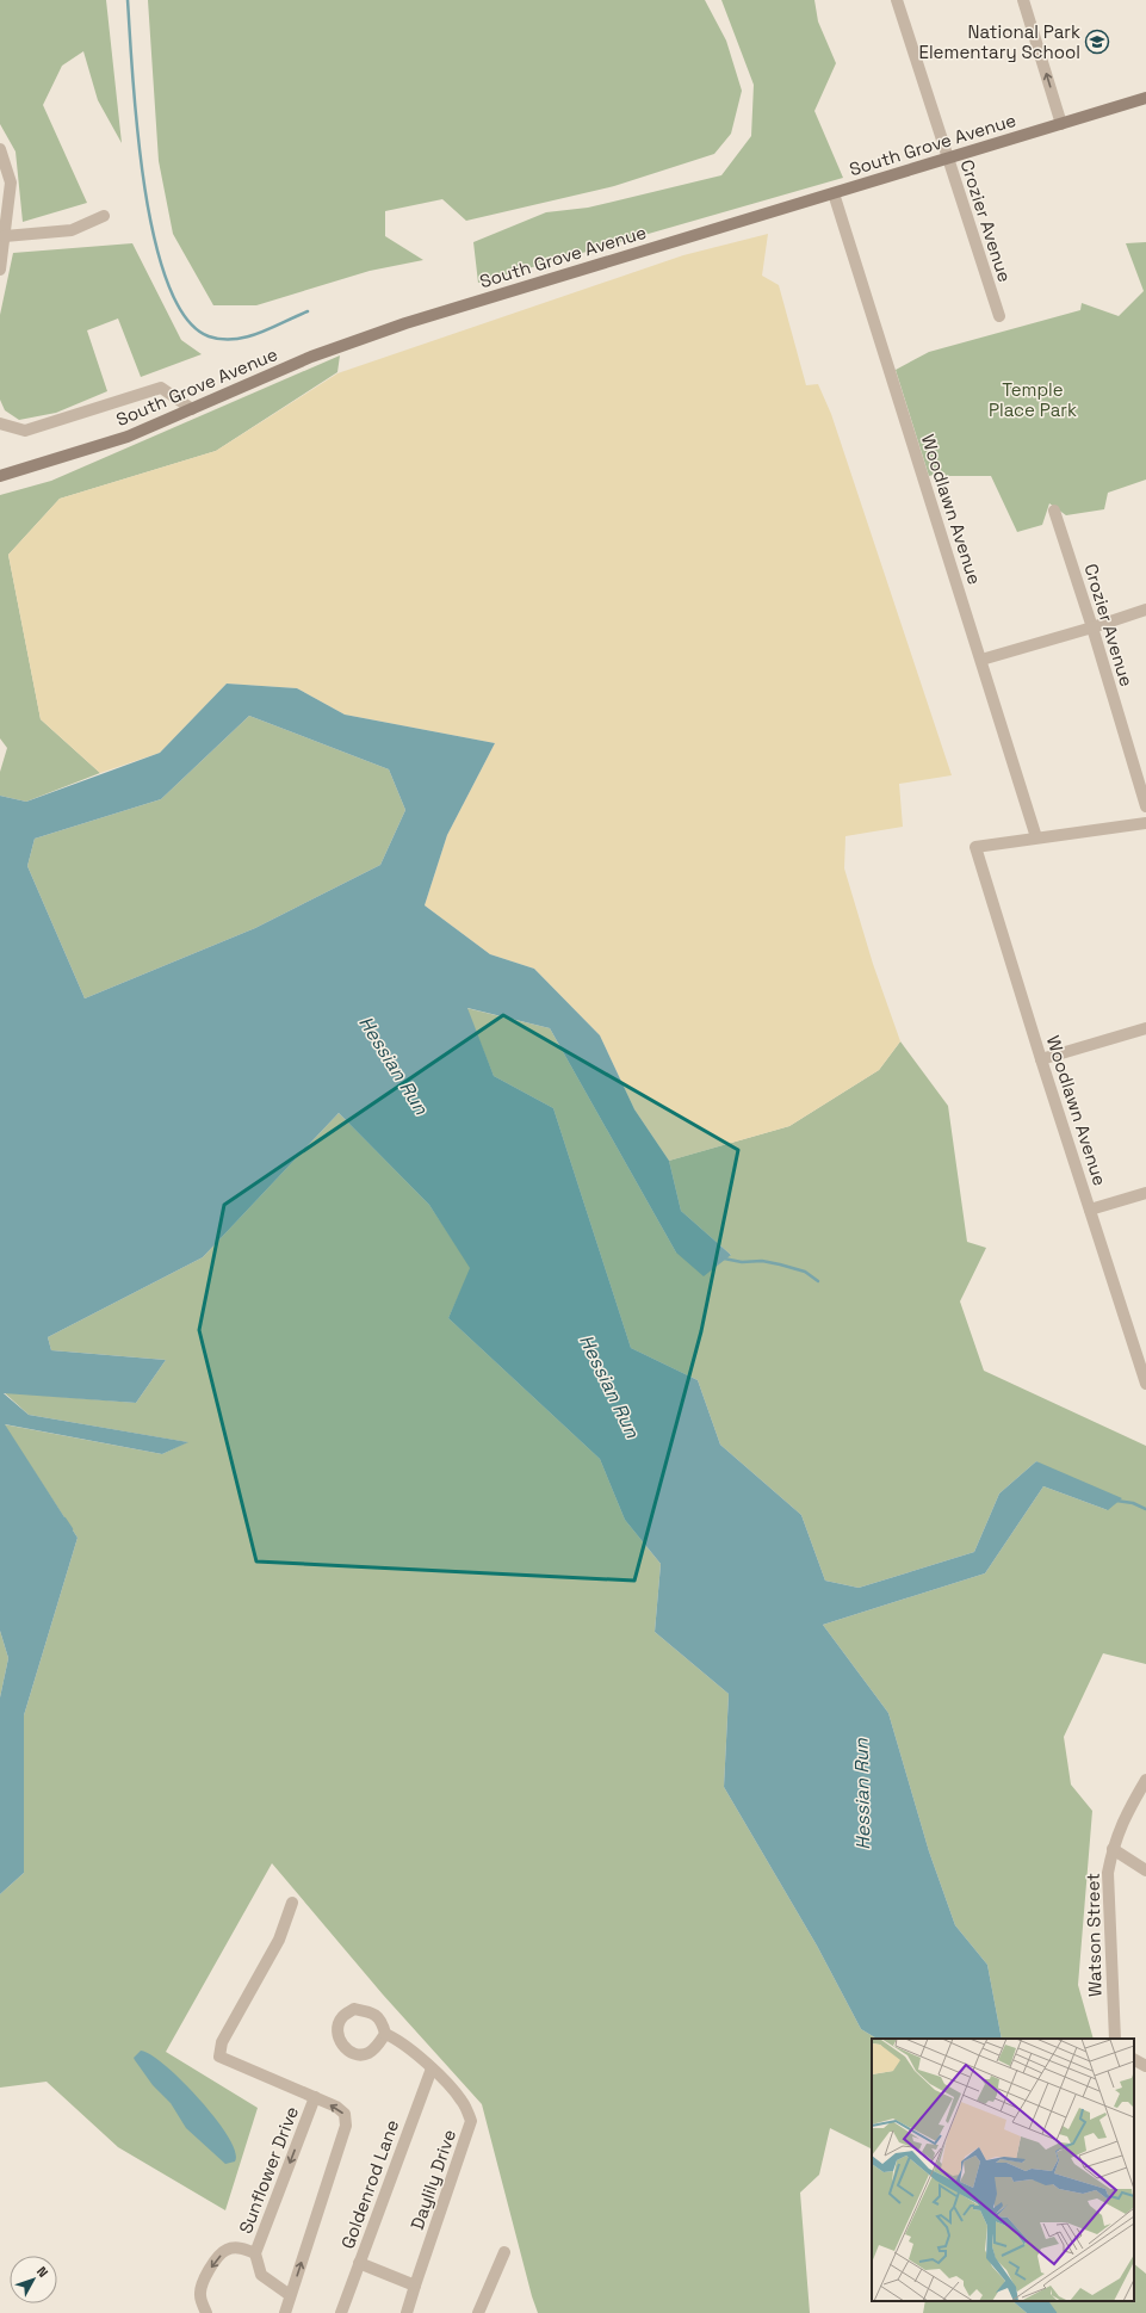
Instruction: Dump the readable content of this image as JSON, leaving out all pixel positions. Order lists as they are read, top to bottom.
{
  "streets": {
    "main road": ["South Grove Avenue"],
    "street": [
      "Crozier Avenue",
      "Woodlawn Avenue",
      "Watson Street",
      "Sunflower Drive",
      "Daylily Drive",
      "Goldenrod Lane"
    ]
  },
  "crossings": [
    ["South Grove Avenue", "Crozier Avenue"],
    ["South Grove Avenue", "Woodlawn Avenue"],
    ["Daylily Drive", "Goldenrod Lane"]
  ],
  "water": ["Hessian Run"],
  "parks": ["Temple Place Park"],
  "places": {
    "school or university": ["National Park Elementary School"]
  },
  "north": "top right"
}
